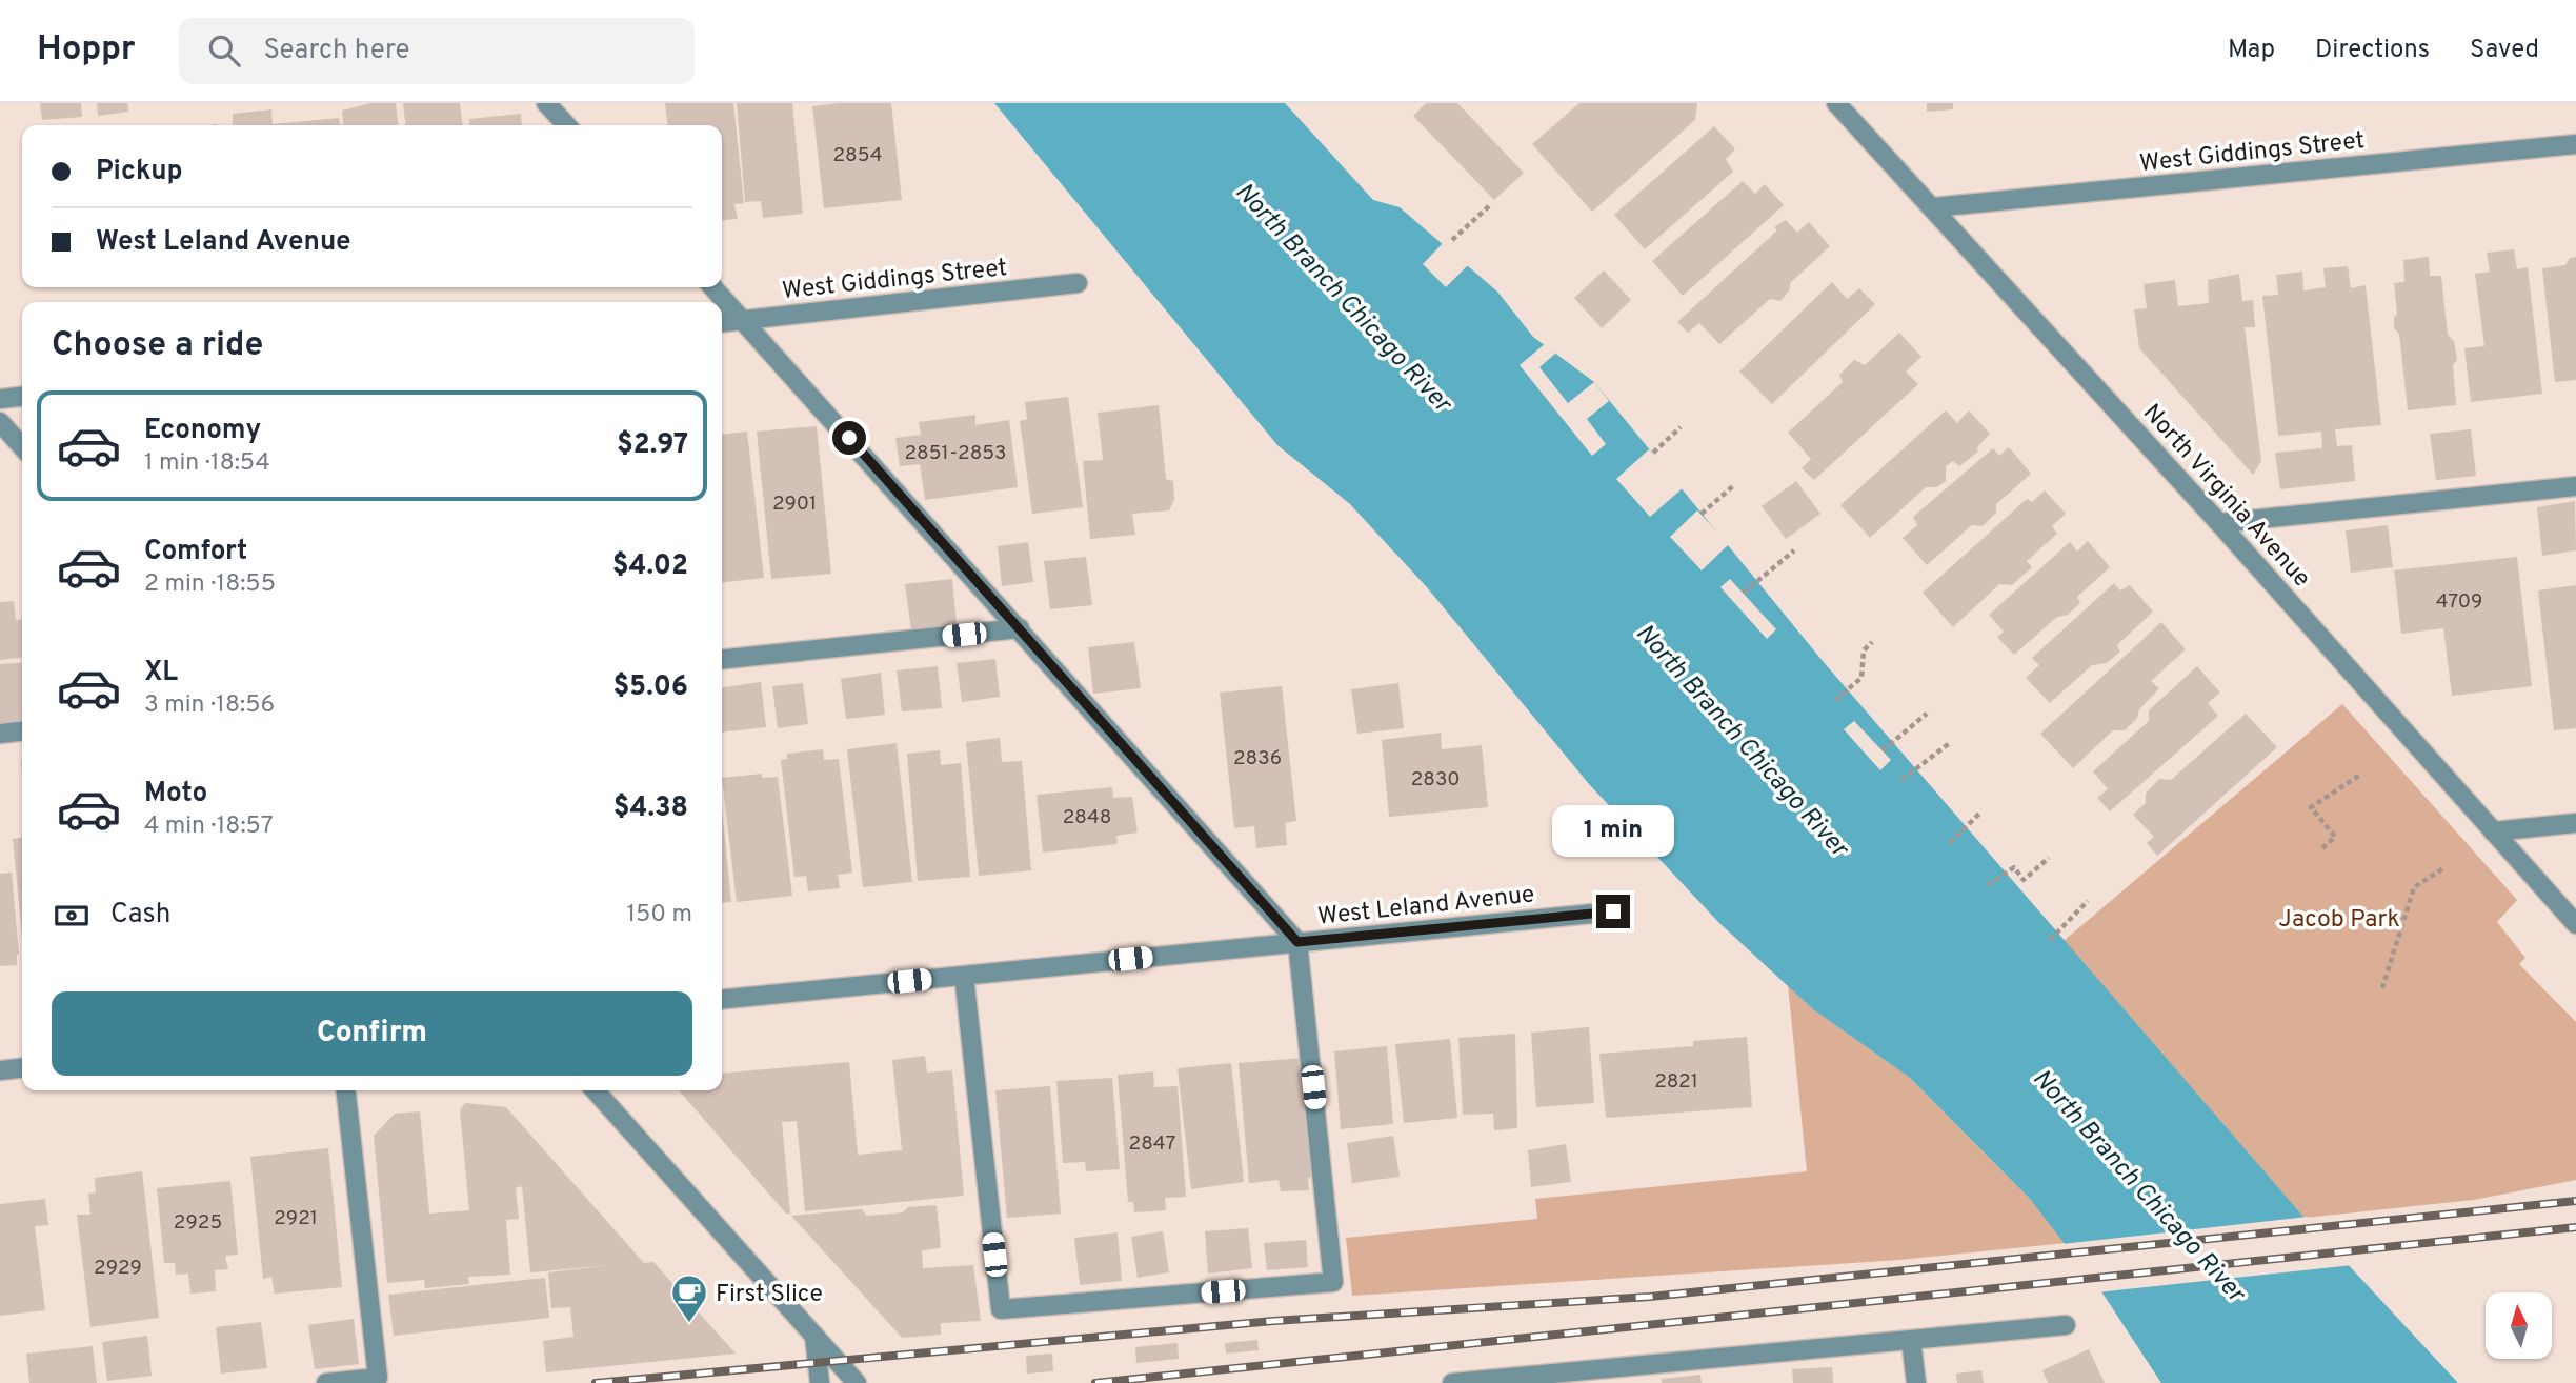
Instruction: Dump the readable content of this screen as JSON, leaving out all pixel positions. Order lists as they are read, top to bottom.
{
  "streets": {
    "street": ["West Giddings Street", "North Virginia Avenue", "West Leland Avenue"]
  },
  "crossings": [
    ["West Giddings Street", "North Virginia Avenue"]
  ],
  "water": ["North Branch Chicago River"],
  "parks": ["Jacob Park"],
  "places": {
    "cafe": ["First Slice"]
  },
  "house_numbers": [
    "2854",
    "2851-2853",
    "2901",
    "4709",
    "2836",
    "2830",
    "2848",
    "2821",
    "2847",
    "2921",
    "2925",
    "2929"
  ],
  "north": "top",
  "page": {
    "header": "Hoppr",
    "search": "Search here",
    "nav": ["Map", "Directions", "Saved"],
    "banner": ["Pickup", "West Leland Avenue"],
    "heading": "Choose a ride",
    "list": [
      {
        "name": "Economy",
        "note": "1 min · 18:54",
        "value": "$2.97"
      },
      {
        "name": "Comfort",
        "note": "2 min · 18:55",
        "value": "$4.02"
      },
      {
        "name": "XL",
        "note": "3 min · 18:56",
        "value": "$5.06"
      },
      {
        "name": "Moto",
        "note": "4 min · 18:57",
        "value": "$4.38"
      }
    ],
    "bubble": "1 min",
    "pay": ["Cash", "150 m"],
    "buttons": "Confirm"
  }
}
